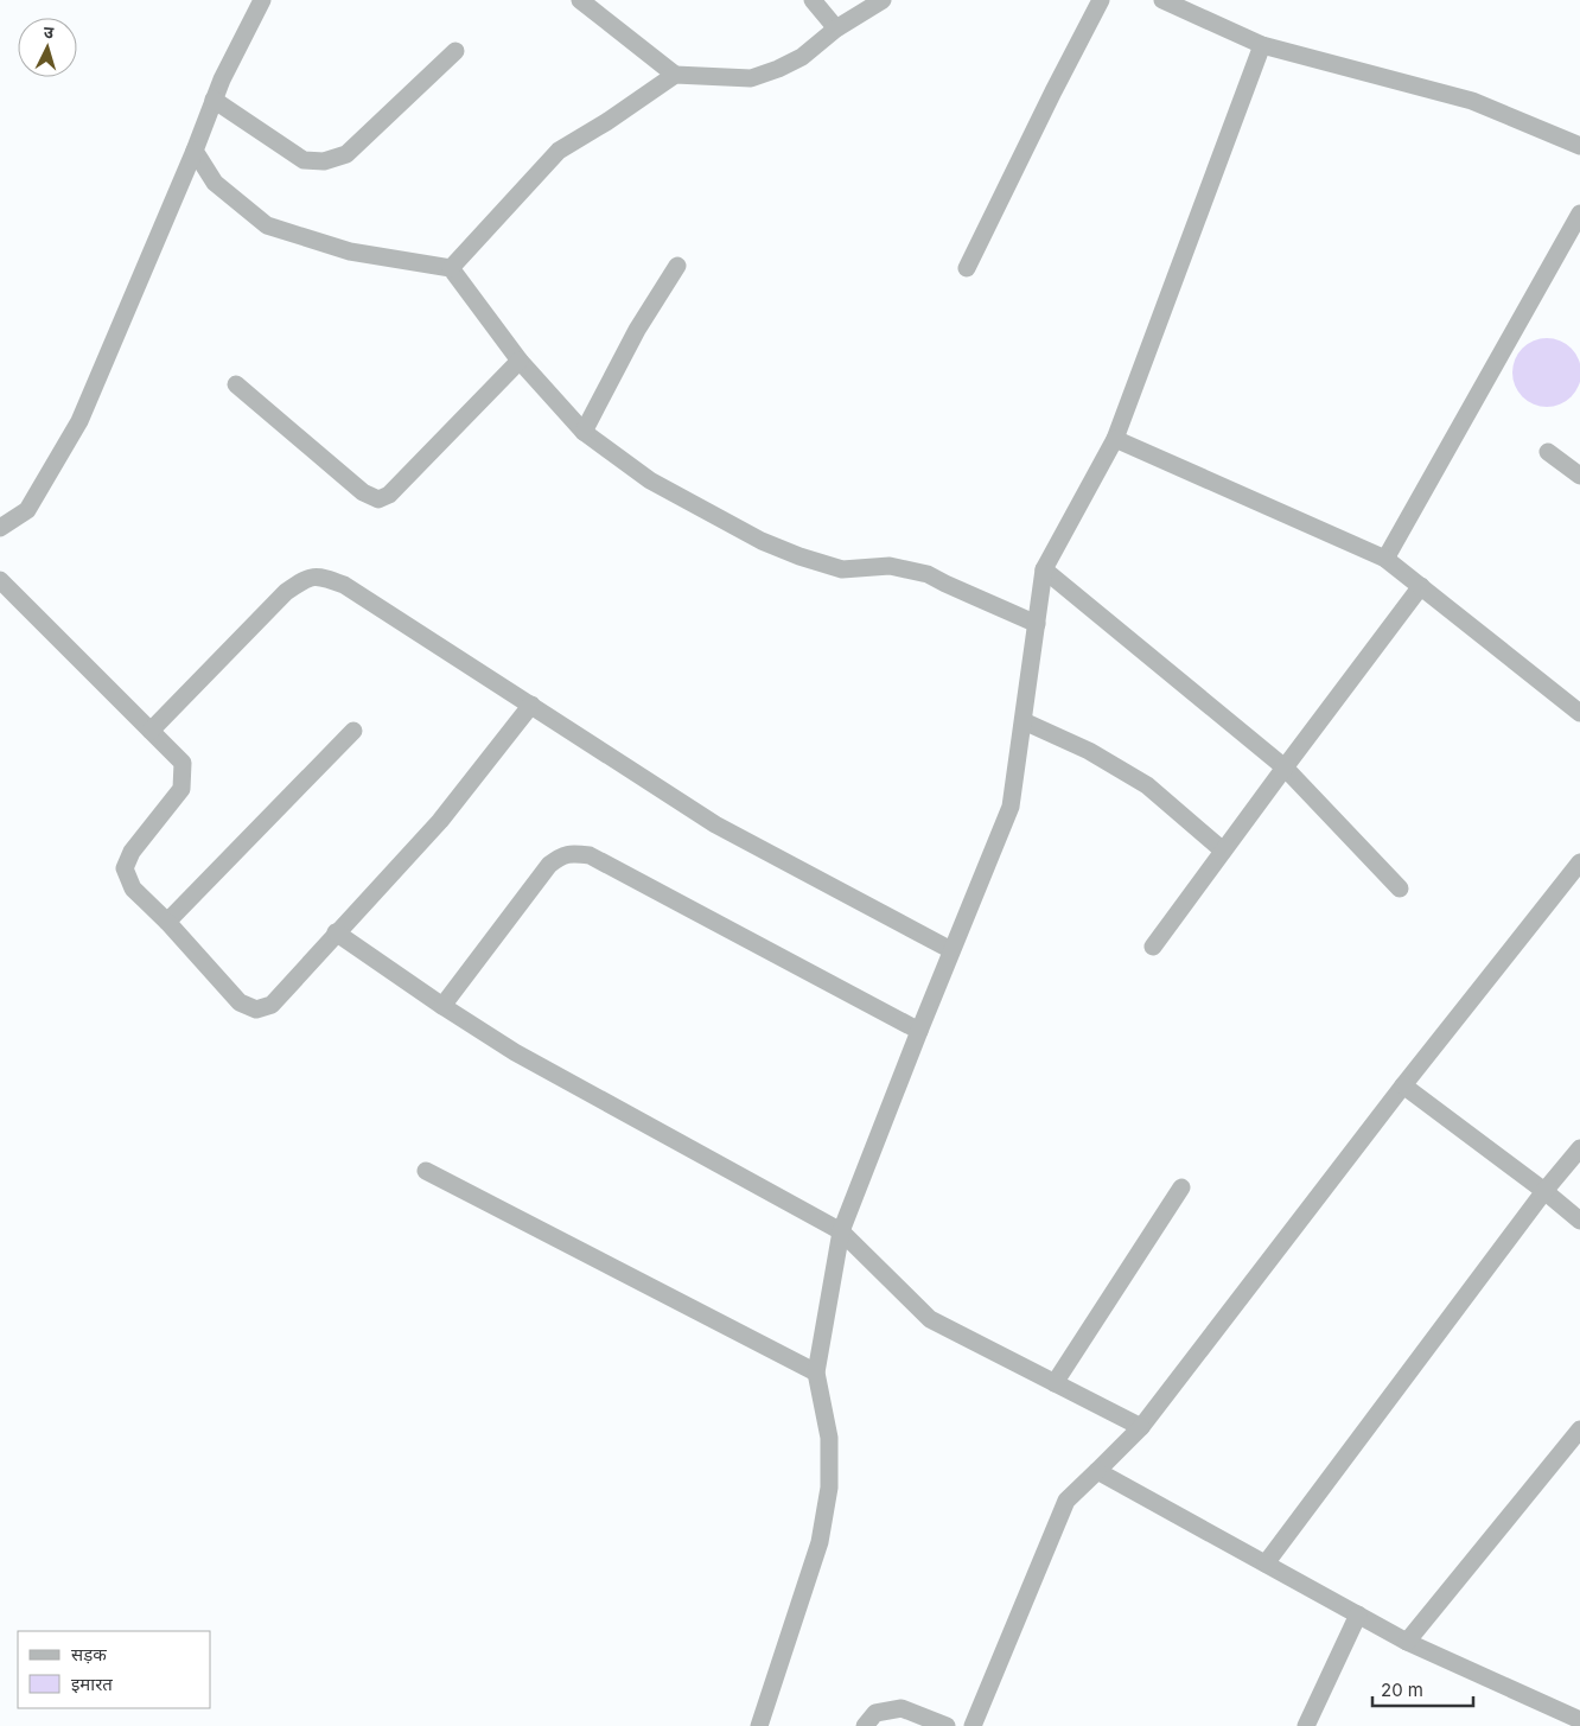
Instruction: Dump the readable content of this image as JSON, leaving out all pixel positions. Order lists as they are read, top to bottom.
{
  "legend": ["सड़क", "इमारत"],
  "scale_bar": "20 m",
  "north": "top"
}
